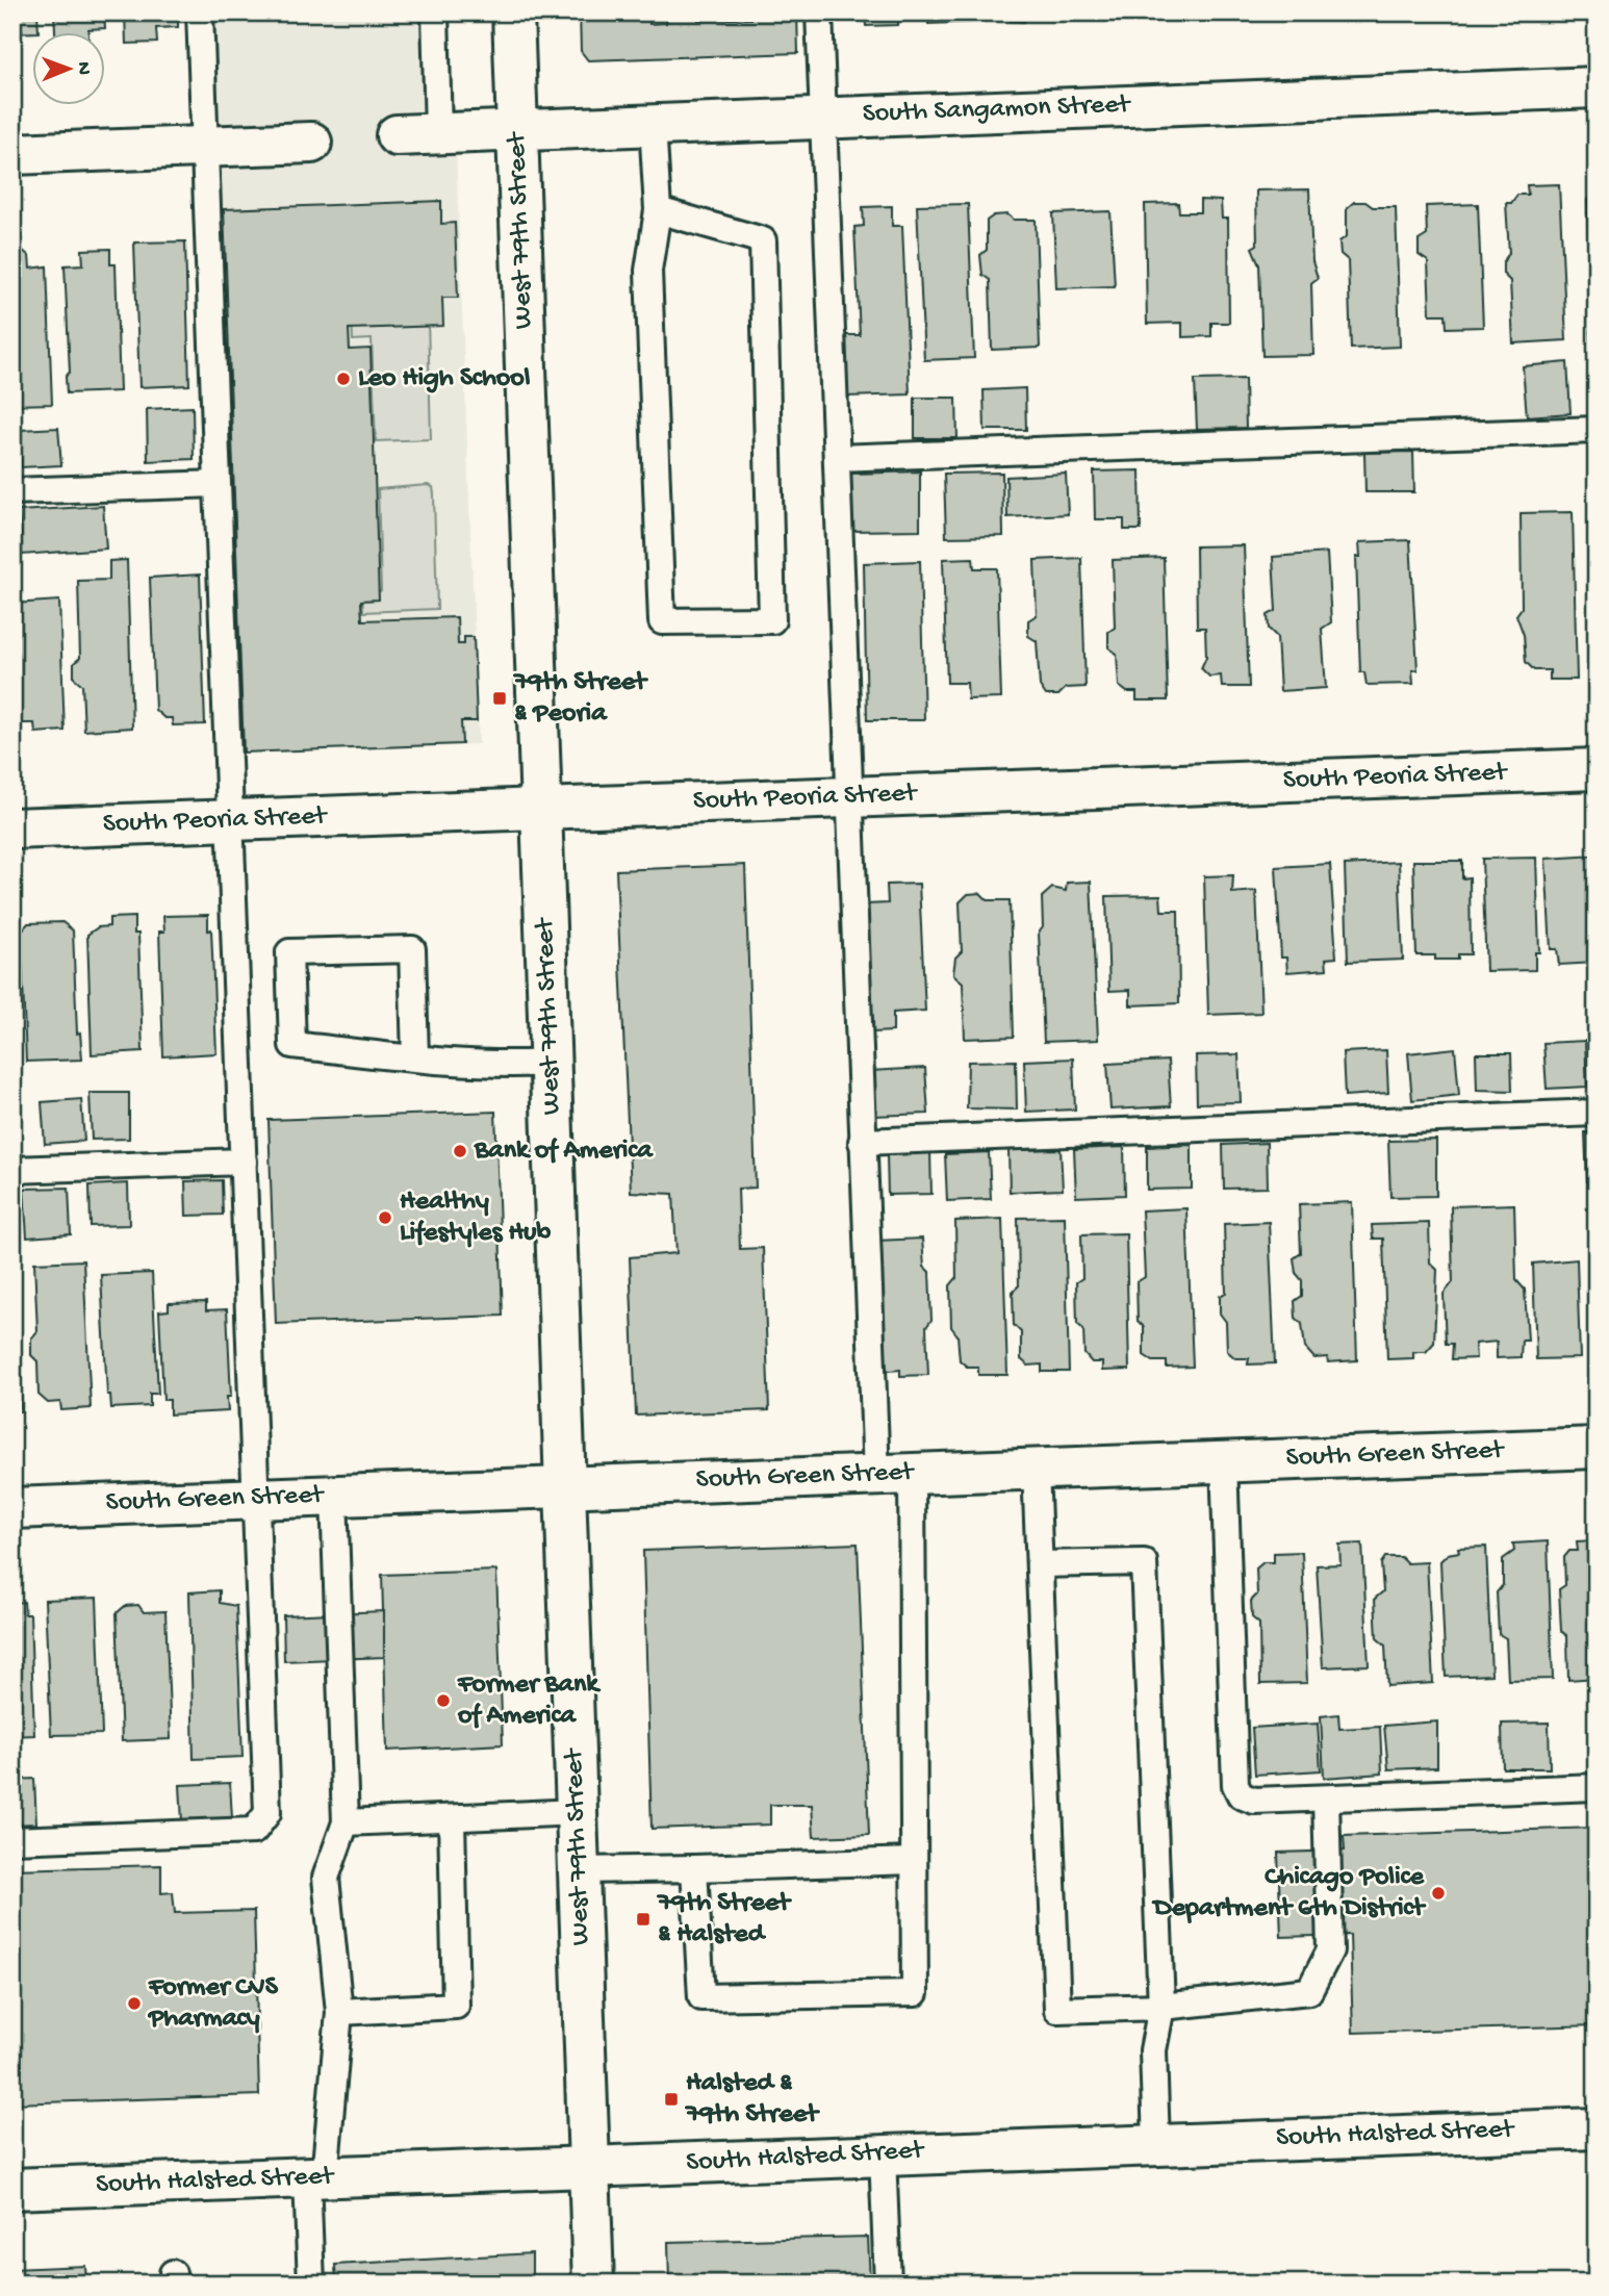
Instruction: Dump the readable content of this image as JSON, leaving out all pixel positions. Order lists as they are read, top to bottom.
{
  "streets": {
    "street": [
      "South Sangamon Street",
      "West 79th Street",
      "South Peoria Street",
      "South Green Street",
      "South Halsted Street"
    ]
  },
  "crossings": [
    ["South Sangamon Street", "West 79th Street"],
    ["West 79th Street", "South Peoria Street"],
    ["West 79th Street", "South Green Street"],
    ["West 79th Street", "South Halsted Street"]
  ],
  "places": {
    "other": [
      "Leo High School",
      "Bank of America",
      "Healthy Lifestyles Hub",
      "Former Bank of America",
      "Chicago Police Department 6th District",
      "Former CVS Pharmacy"
    ],
    "transit": ["79th Street & Peoria", "79th Street & Halsted", "Halsted & 79th Street"]
  },
  "north": "right"
}
